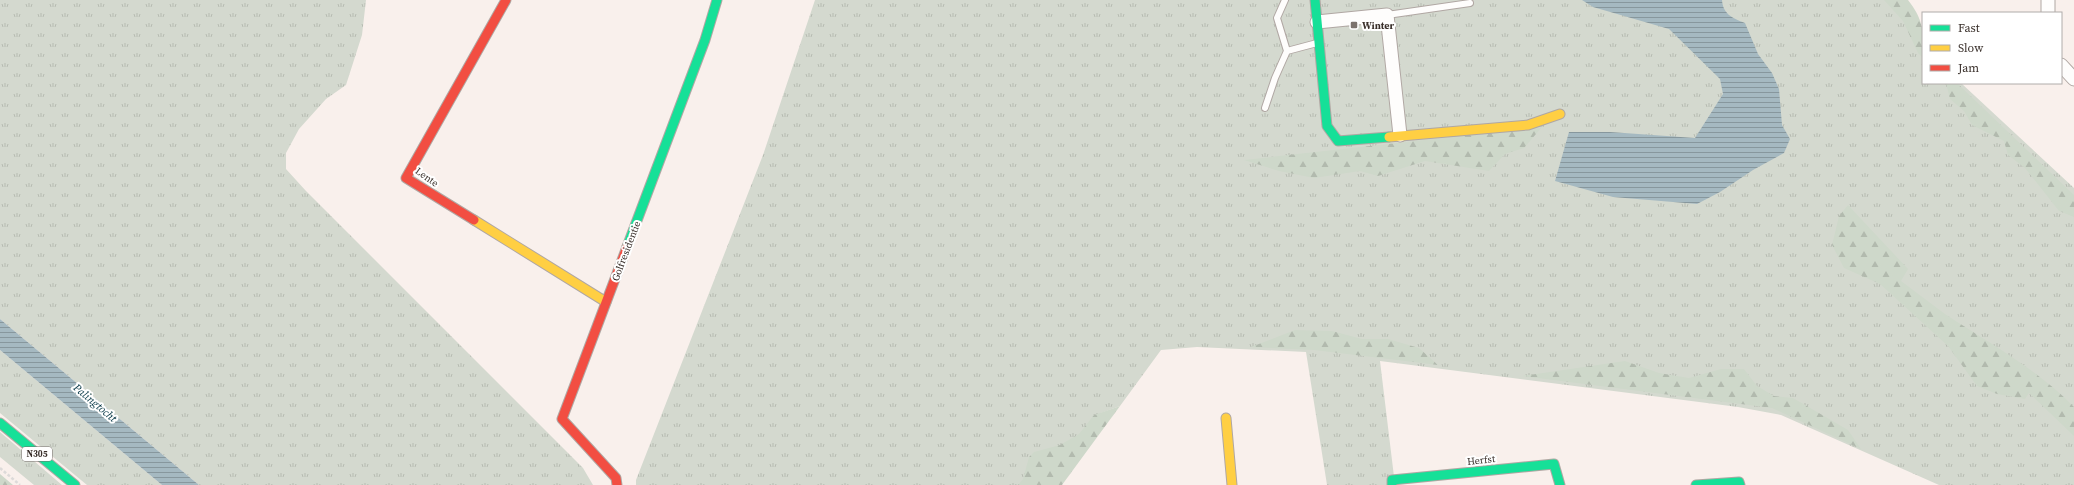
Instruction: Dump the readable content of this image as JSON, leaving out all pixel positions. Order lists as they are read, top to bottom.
{
  "streets": {
    "main road": [
      "Lente",
      "Golfresidentie",
      "N305",
      "Herfst"
    ]
  },
  "crossings": [
    ["Lente", "Golfresidentie"]
  ],
  "water": ["Palingtocht"],
  "places": {
    "transit": ["Winter"]
  },
  "legend": ["Fast", "Slow", "Jam"]
}
